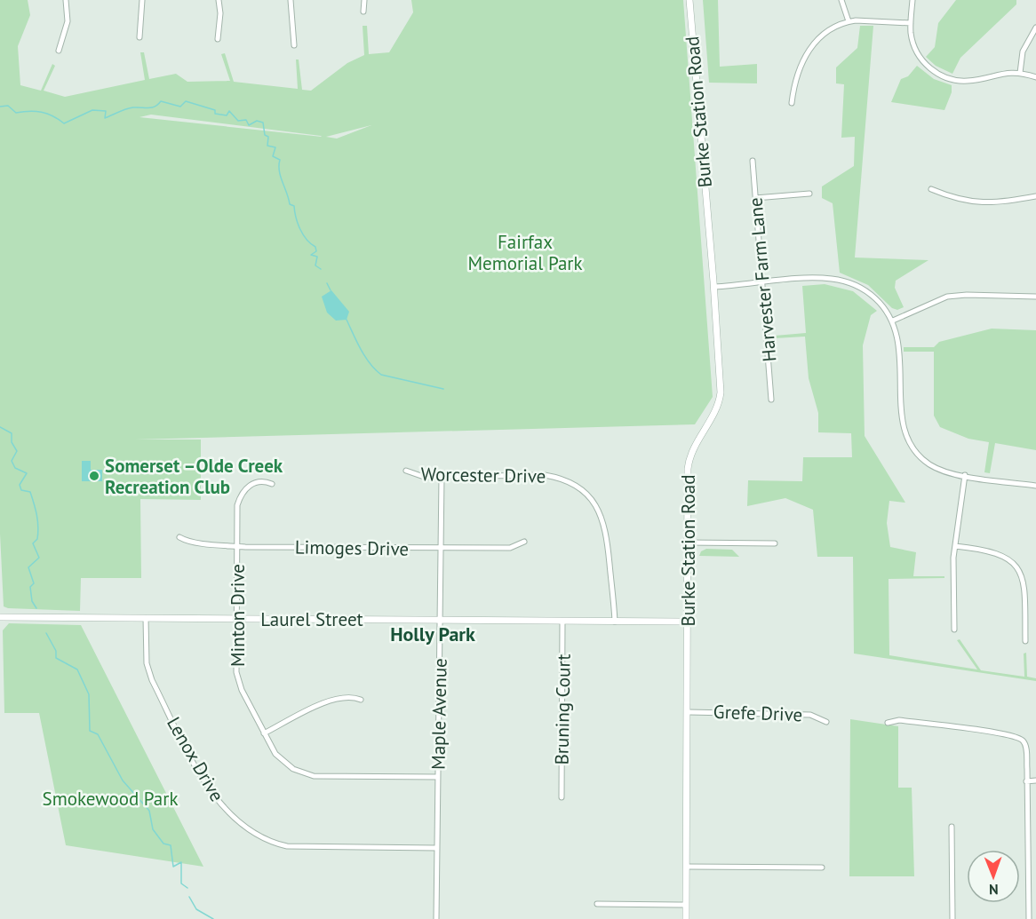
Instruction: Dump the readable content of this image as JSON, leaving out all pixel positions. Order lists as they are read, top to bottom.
{
  "streets": {
    "street": [
      "Burke Station Road",
      "Harvester Farm Lane",
      "Worcester Drive",
      "Limoges Drive",
      "Minton Drive",
      "Laurel Street",
      "Bruning Court",
      "Grefe Drive",
      "Maple Avenue",
      "Lenox Drive"
    ]
  },
  "crossings": [
    ["Burke Station Road", "Laurel Street"],
    ["Burke Station Road", "Grefe Drive"],
    ["Worcester Drive", "Laurel Street"],
    ["Worcester Drive", "Maple Avenue"],
    ["Limoges Drive", "Minton Drive"],
    ["Limoges Drive", "Maple Avenue"],
    ["Minton Drive", "Laurel Street"],
    ["Minton Drive", "Maple Avenue"],
    ["Laurel Street", "Bruning Court"],
    ["Laurel Street", "Maple Avenue"],
    ["Laurel Street", "Lenox Drive"],
    ["Maple Avenue", "Lenox Drive"]
  ],
  "districts": ["Holly Park"],
  "parks": ["Fairfax Memorial Park", "Smokewood Park"],
  "places": ["Somerset –Olde Creek Recreation Club"],
  "north": "bottom"
}
